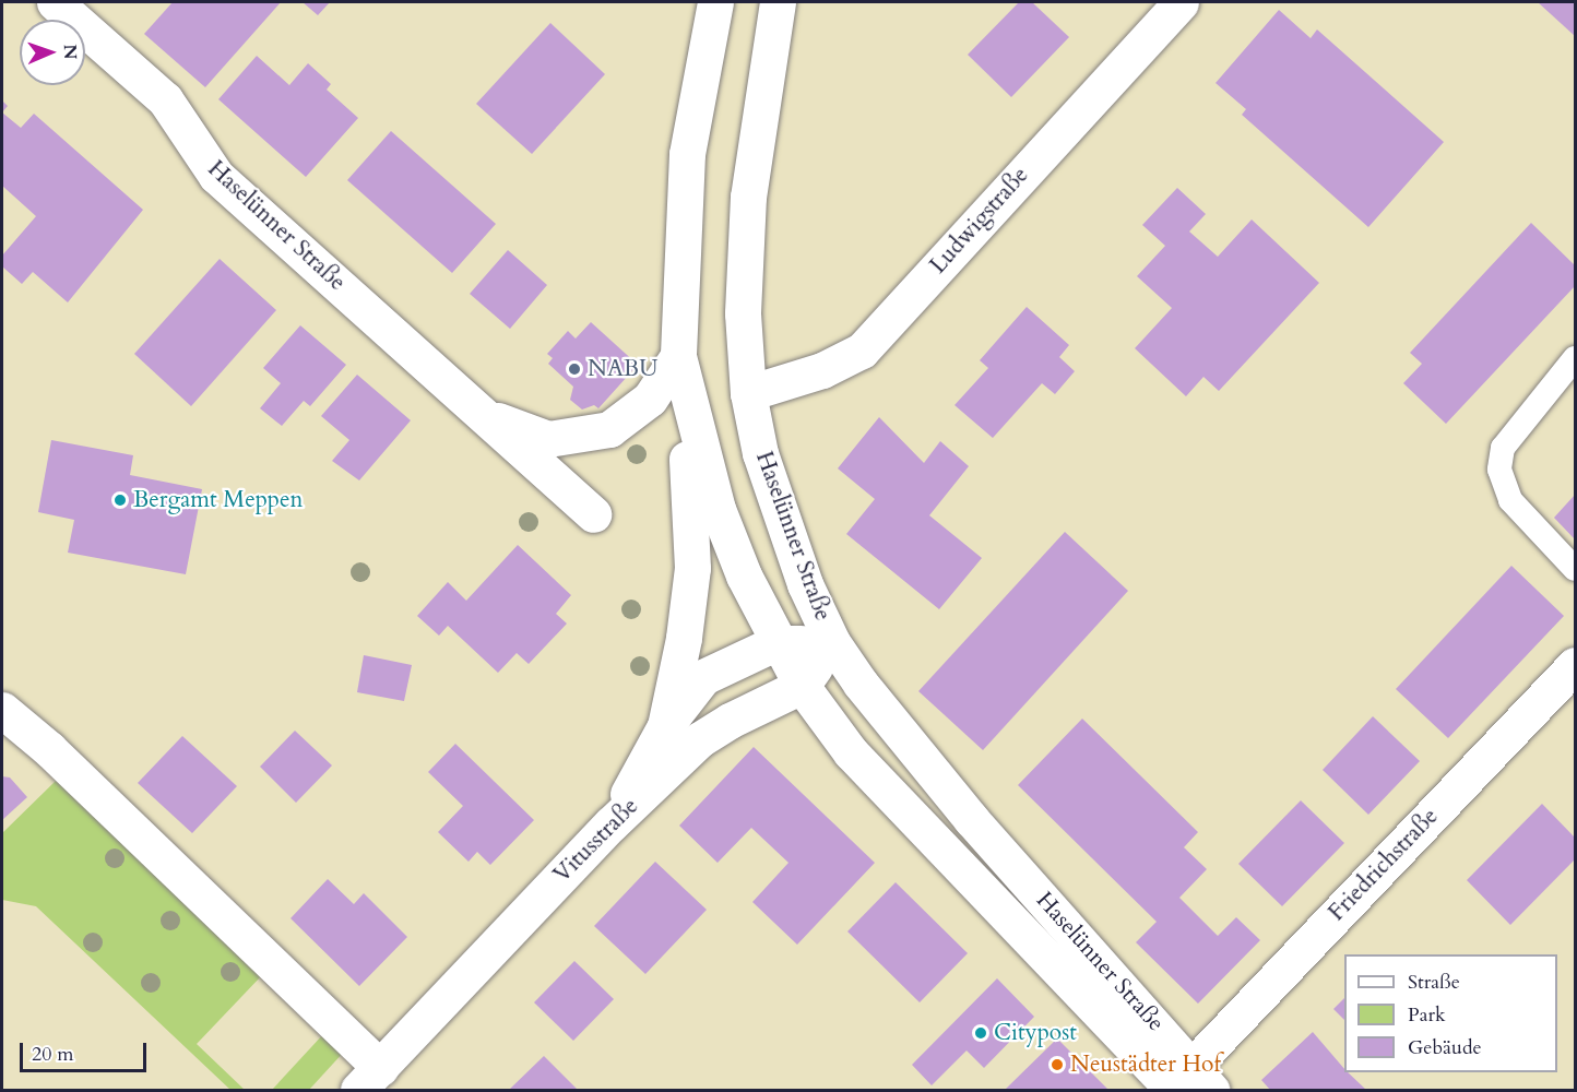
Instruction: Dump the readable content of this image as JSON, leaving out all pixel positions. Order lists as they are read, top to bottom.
{
  "streets": {
    "street": [
      "Ludwigstraße",
      "Haselünner Straße",
      "Vitusstraße",
      "Friedrichstraße"
    ]
  },
  "crossings": [
    ["Ludwigstraße", "Haselünner Straße"],
    ["Haselünner Straße", "Vitusstraße"],
    ["Haselünner Straße", "Friedrichstraße"]
  ],
  "places": [
    "NABU",
    "Bergamt Meppen",
    "Citypost",
    "Neustädter Hof"
  ],
  "legend": ["Straße", "Park", "Gebäude"],
  "scale_bar": "20 m",
  "north": "right"
}
